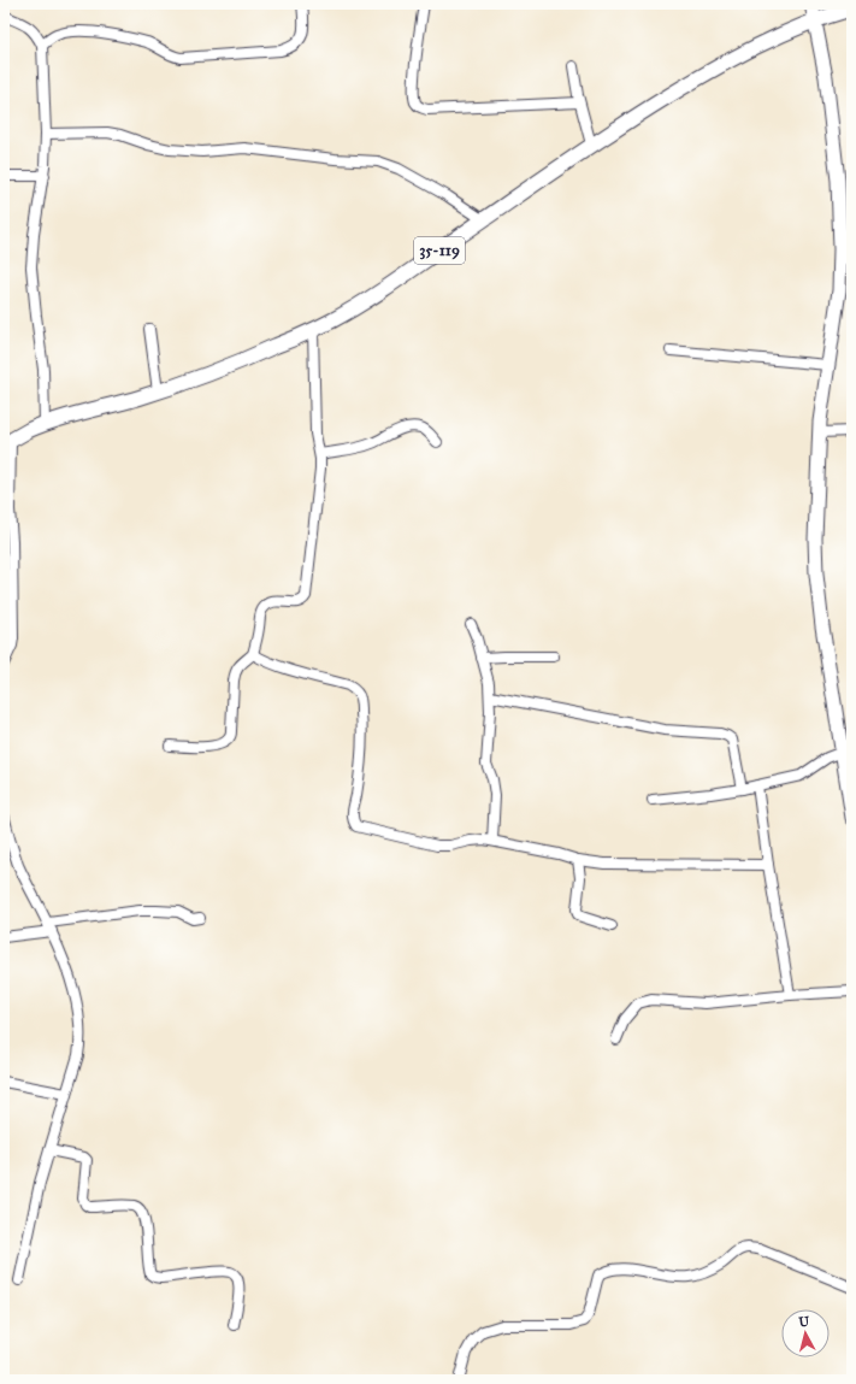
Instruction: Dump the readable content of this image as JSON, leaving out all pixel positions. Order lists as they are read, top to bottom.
{
  "streets": {
    "main road": ["35-119"]
  },
  "north": "top"
}
